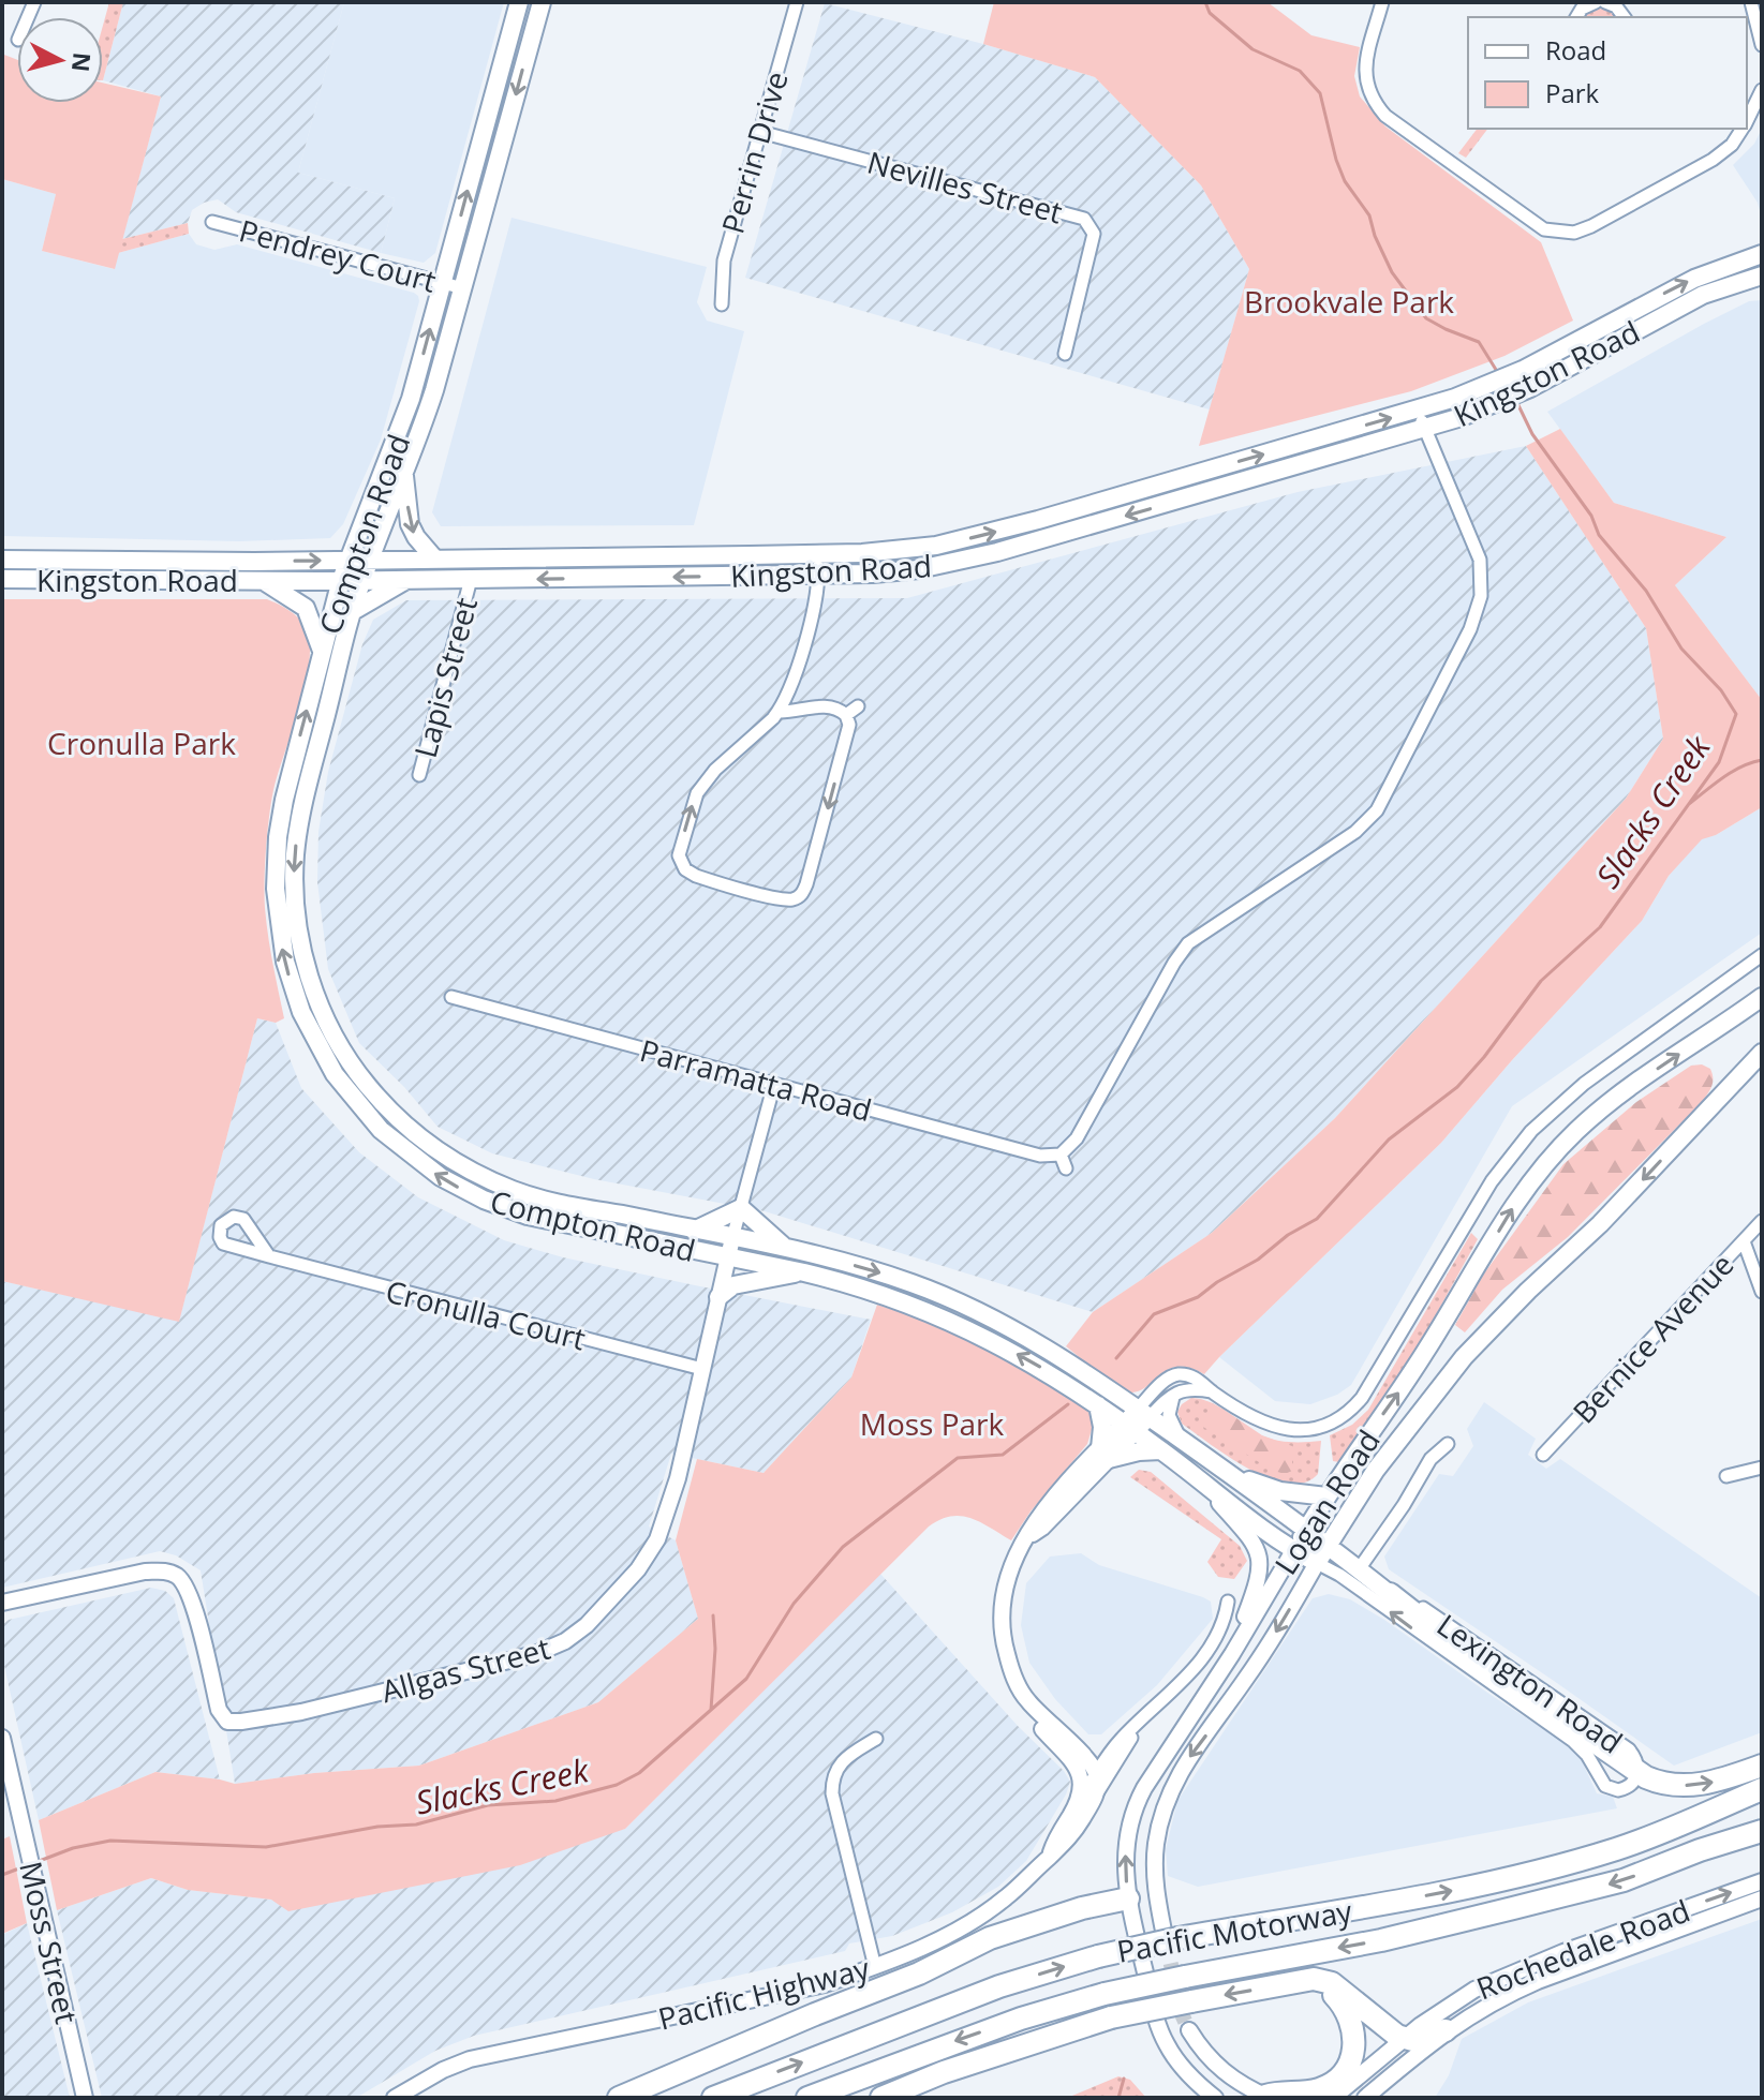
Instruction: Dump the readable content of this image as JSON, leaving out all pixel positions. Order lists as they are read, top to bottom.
{
  "streets": {
    "highway": ["Pacific Motorway"],
    "main road": ["Kingston Road", "Compton Road", "Logan Road"],
    "street": [
      "Perrin Drive",
      "Nevilles Street",
      "Pendrey Court",
      "Lapis Street",
      "Parramatta Road",
      "Cronulla Court",
      "Bernice Avenue",
      "Allgas Street",
      "Lexington Road",
      "Moss Street",
      "Rochedale Road",
      "Pacific Highway"
    ]
  },
  "crossings": [
    ["Perrin Drive", "Nevilles Street"],
    ["Pendrey Court", "Compton Road"],
    ["Kingston Road", "Compton Road"],
    ["Kingston Road", "Lapis Street"],
    ["Compton Road", "Logan Road"],
    ["Compton Road", "Allgas Street"],
    ["Compton Road", "Lexington Road"],
    ["Cronulla Court", "Allgas Street"],
    ["Logan Road", "Lexington Road"],
    ["Logan Road", "Pacific Motorway"]
  ],
  "one_way": ["Lexington Road"],
  "water": ["Slacks Creek"],
  "parks": ["Brookvale Park", "Cronulla Park", "Moss Park"],
  "legend": ["Road", "Park"],
  "north": "right"
}
